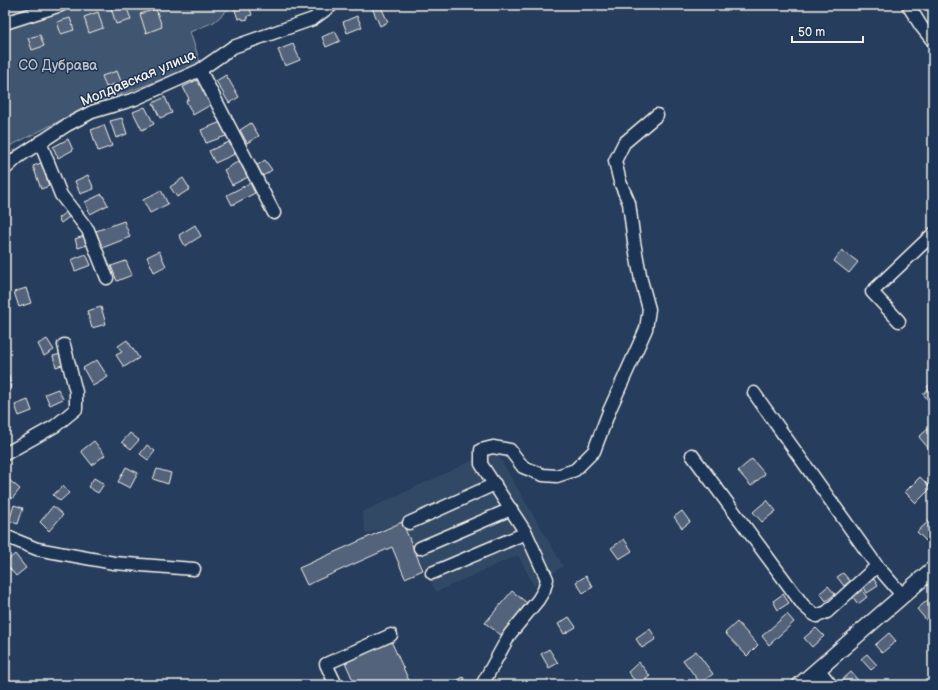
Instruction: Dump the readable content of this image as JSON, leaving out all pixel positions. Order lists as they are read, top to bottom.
{
  "streets": {
    "street": ["Молдавская улица"]
  },
  "parks": ["СО Дубрава"],
  "scale_bar": "50 m"
}
